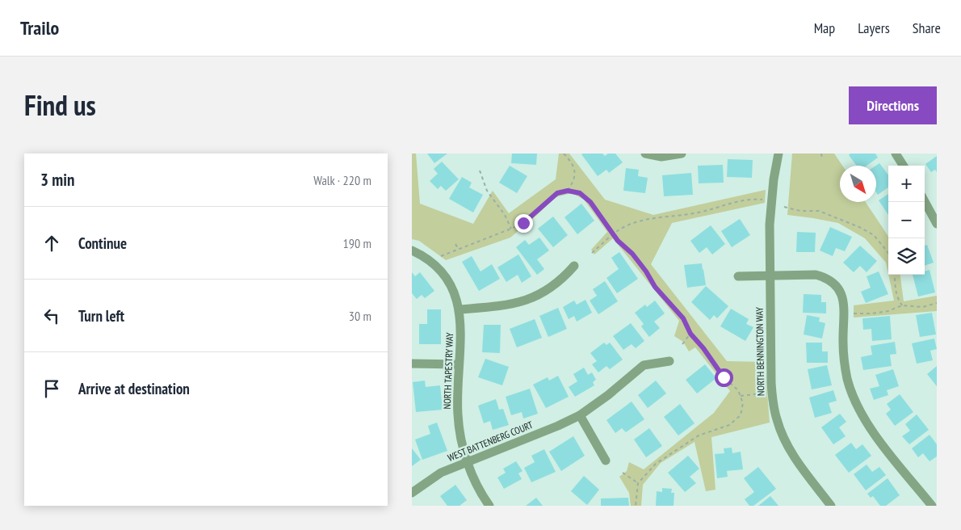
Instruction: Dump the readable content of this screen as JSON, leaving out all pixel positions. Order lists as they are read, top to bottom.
{
  "streets": {
    "street": ["NORTH BENNINGTON WAY", "NORTH TAPESTRY WAY", "WEST BATTENBERG COURT"]
  },
  "crossings": [
    ["NORTH TAPESTRY WAY", "WEST BATTENBERG COURT"]
  ],
  "north": "bottom right",
  "page": {
    "header": "Trailo",
    "nav": ["Map", "Layers", "Share"],
    "title": "Find us",
    "buttons": "Directions",
    "heading": ["3 min", "Walk · 220 m"],
    "map_buttons": ["+", "−"],
    "list": [
      ["Continue", "190 m"],
      ["Turn left", "30 m"],
      "Arrive at destination"
    ]
  }
}
